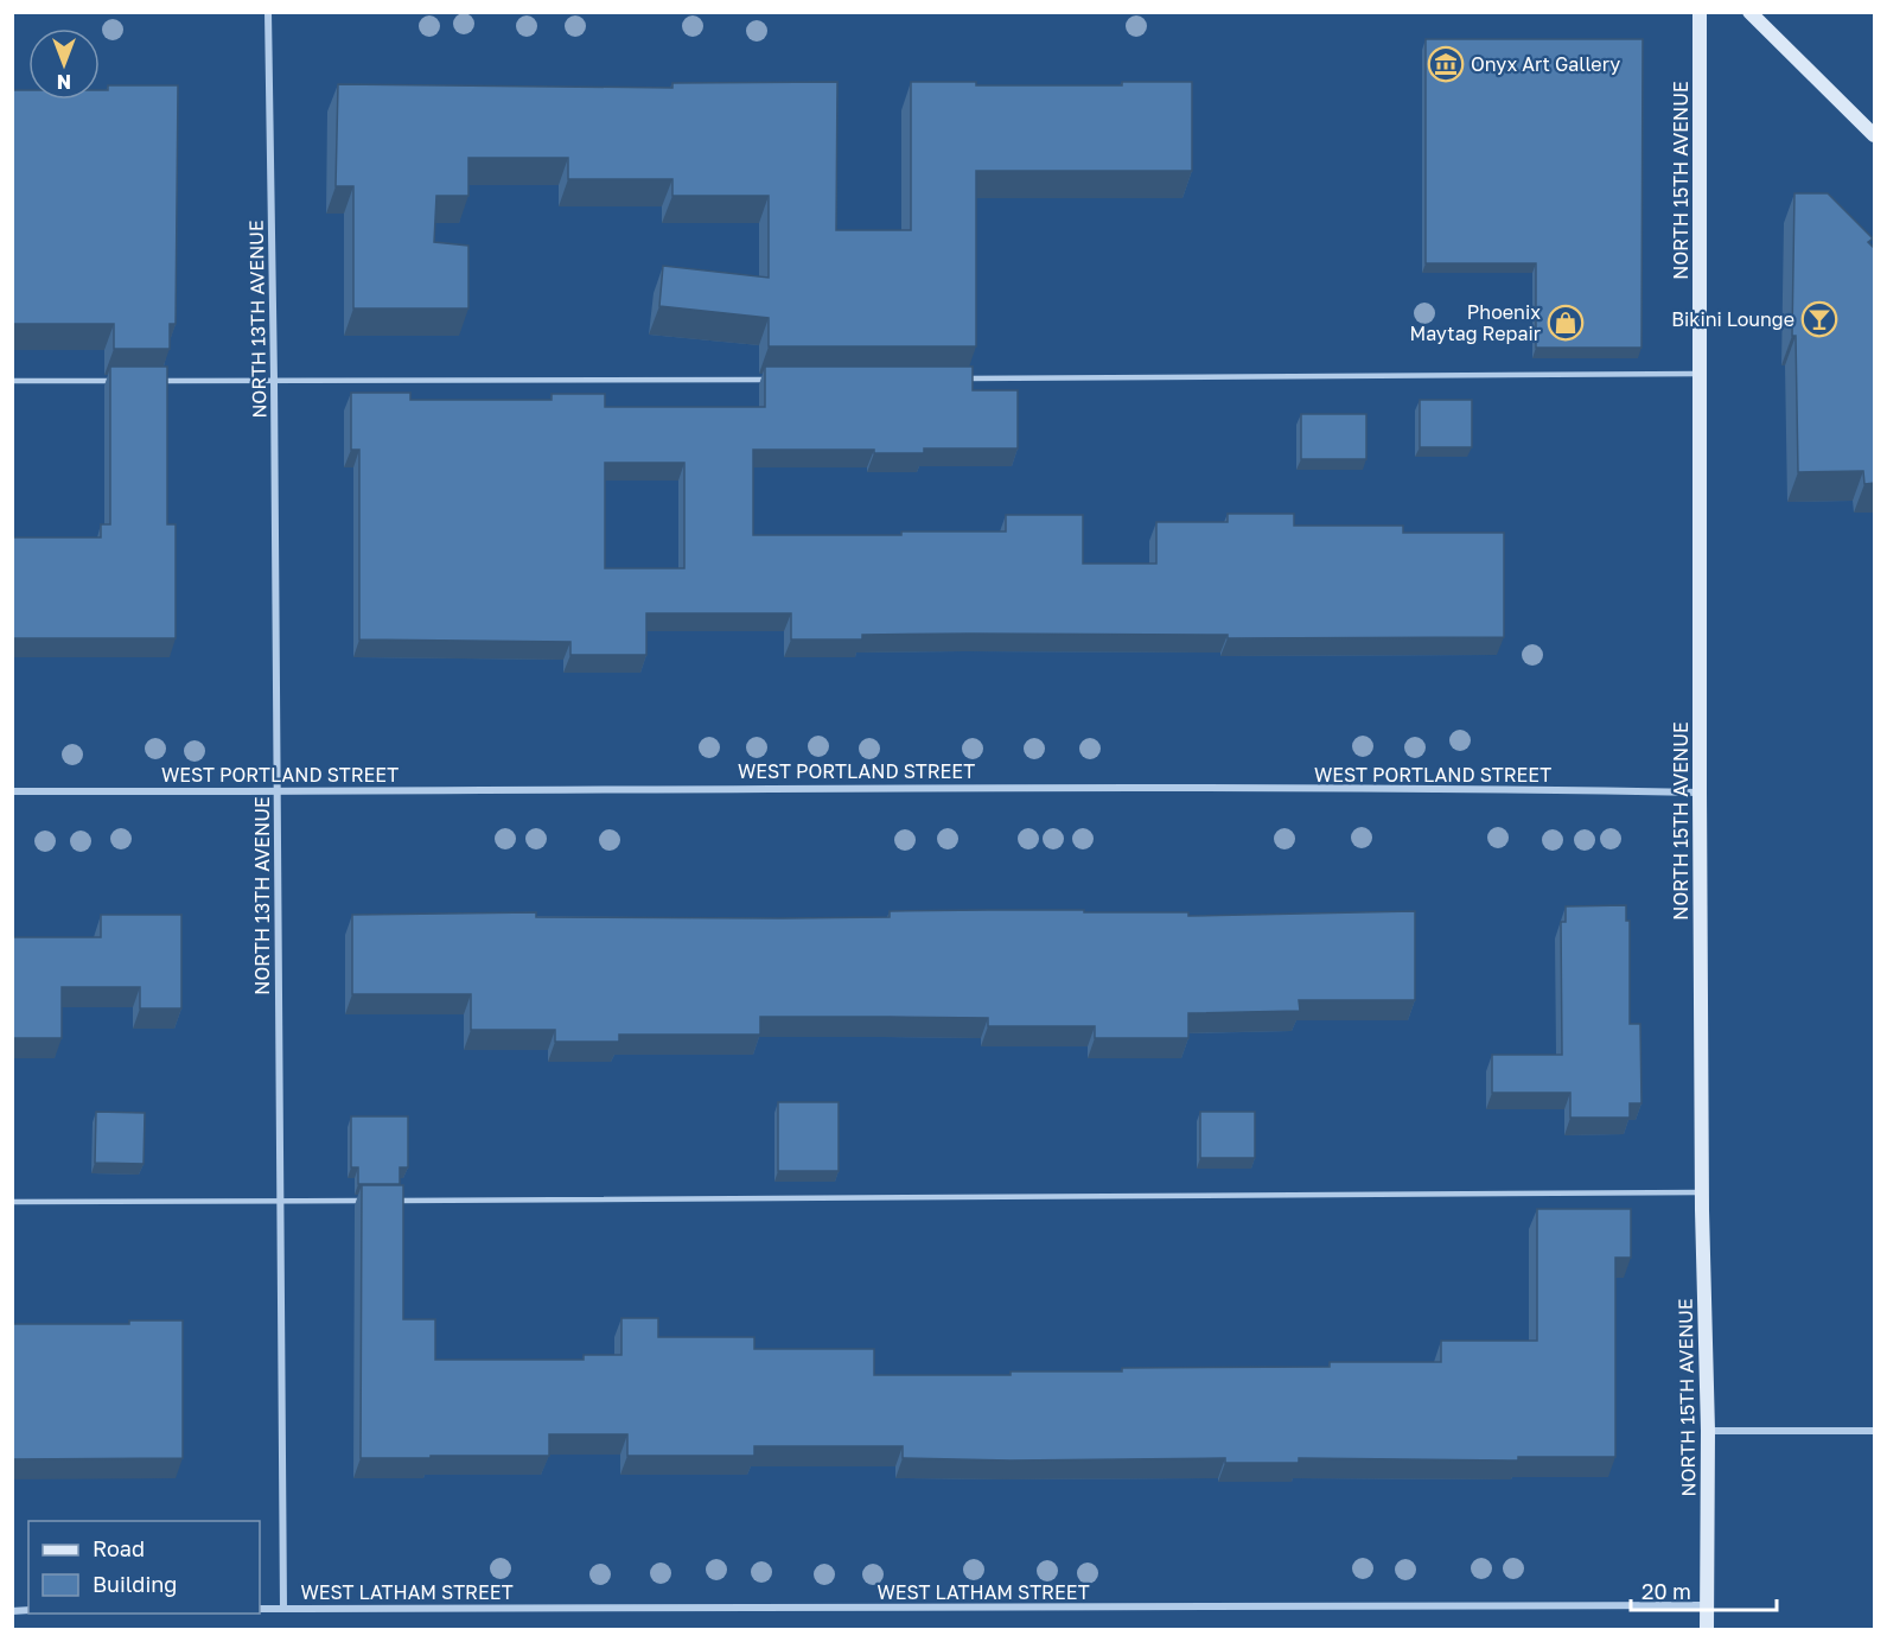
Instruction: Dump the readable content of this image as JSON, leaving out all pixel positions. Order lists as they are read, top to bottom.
{
  "streets": {
    "street": [
      "NORTH 15TH AVENUE",
      "NORTH 13TH AVENUE",
      "WEST PORTLAND STREET",
      "WEST LATHAM STREET"
    ]
  },
  "crossings": [
    ["NORTH 15TH AVENUE", "WEST PORTLAND STREET"],
    ["NORTH 15TH AVENUE", "WEST LATHAM STREET"],
    ["NORTH 13TH AVENUE", "WEST PORTLAND STREET"],
    ["NORTH 13TH AVENUE", "WEST LATHAM STREET"]
  ],
  "places": {
    "museum": ["Onyx Art Gallery"],
    "bar": ["Bikini Lounge"],
    "shop": ["Phoenix Maytag Repair"]
  },
  "legend": ["Road", "Building"],
  "scale_bar": "20 m",
  "north": "bottom"
}
